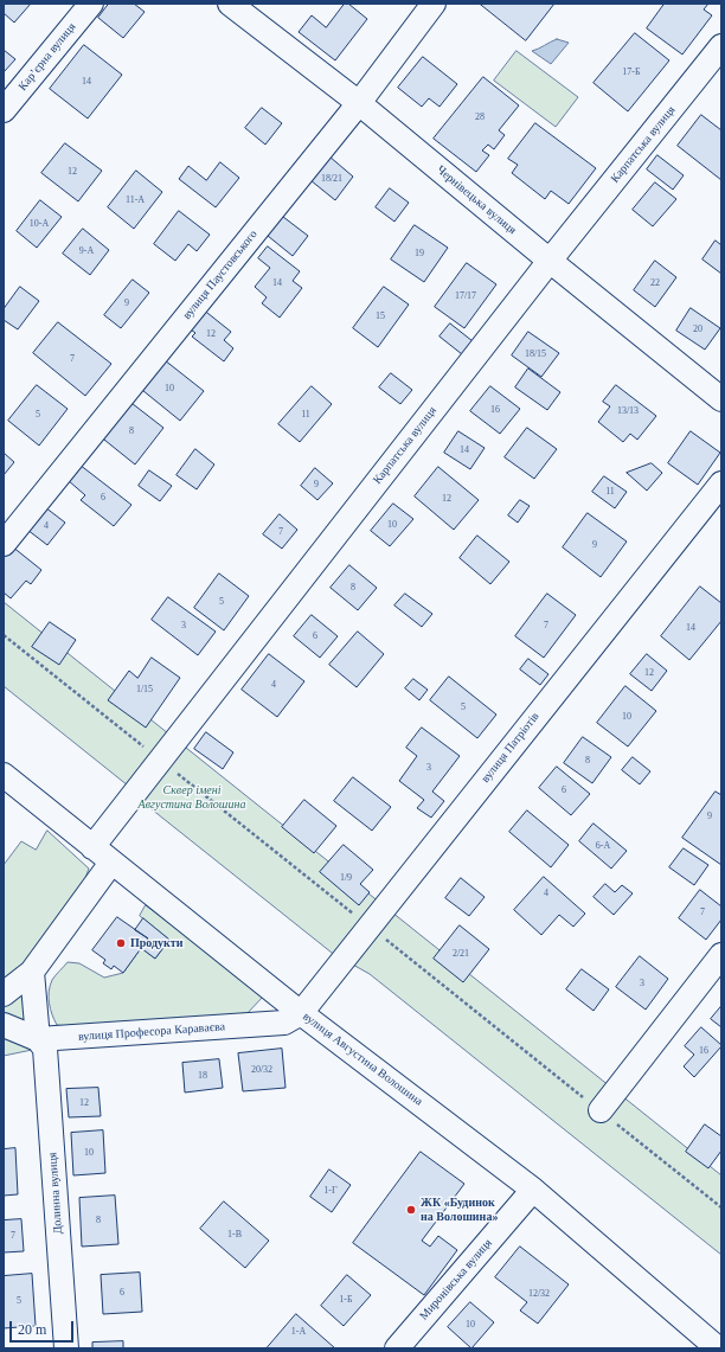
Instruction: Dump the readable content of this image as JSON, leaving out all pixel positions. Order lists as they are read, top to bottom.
{
  "streets": {
    "street": [
      "Карʼєрна вулиця",
      "Карпатська вулиця",
      "Чернівецька вулиця",
      "вулиця Паустовського",
      "вулиця Патріотів",
      "вулиця Професора Караваєва",
      "вулиця Августина Волошина",
      "Долинна вулиця",
      "Миронівська вулиця"
    ]
  },
  "crossings": [
    ["Карпатська вулиця", "Чернівецька вулиця"],
    ["Карпатська вулиця", "вулиця Августина Волошина"],
    ["Чернівецька вулиця", "вулиця Паустовського"],
    ["вулиця Патріотів", "вулиця Професора Караваєва"],
    ["вулиця Патріотів", "вулиця Августина Волошина"],
    ["вулиця Професора Караваєва", "вулиця Августина Волошина"],
    ["вулиця Професора Караваєва", "Долинна вулиця"],
    ["вулиця Августина Волошина", "Миронівська вулиця"]
  ],
  "parks": ["Сквер імені Августина Волошина"],
  "places": ["Продукти", "ЖК «Будинок на Волошина»"],
  "house_numbers": [
    "17-Б",
    "14",
    "28",
    "12",
    "18/21",
    "11-А",
    "10-А",
    "9-А",
    "19",
    "14",
    "22",
    "17/17",
    "9",
    "15",
    "20",
    "12",
    "18/15",
    "7",
    "10",
    "16",
    "13/13",
    "5",
    "11",
    "8",
    "14",
    "9",
    "11",
    "6",
    "12",
    "10",
    "4",
    "7",
    "9",
    "8",
    "5",
    "3",
    "7",
    "14",
    "6",
    "12",
    "4",
    "1/15",
    "5",
    "10",
    "8",
    "3",
    "6",
    "9",
    "6-А",
    "1/9",
    "4",
    "7",
    "2/21",
    "3",
    "16",
    "20/32",
    "18",
    "12",
    "10",
    "1-Г",
    "8",
    "1-В",
    "7",
    "6",
    "12/32",
    "1-Б",
    "5",
    "10",
    "1-А"
  ],
  "scale_bar": "20 m"
}
